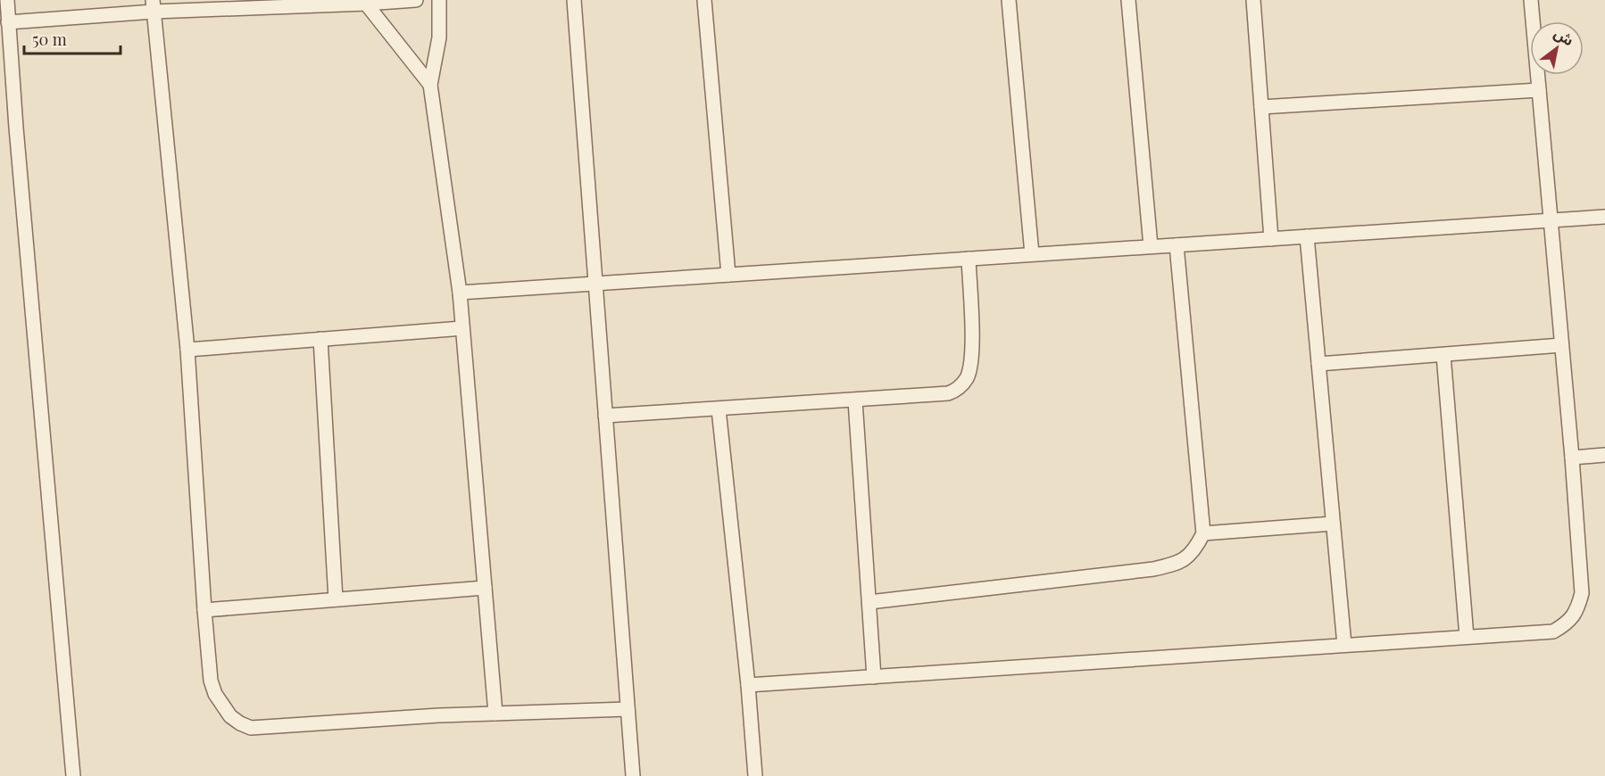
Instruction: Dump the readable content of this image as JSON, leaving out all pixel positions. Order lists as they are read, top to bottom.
{
  "scale_bar": "50 m",
  "north": "top right"
}
